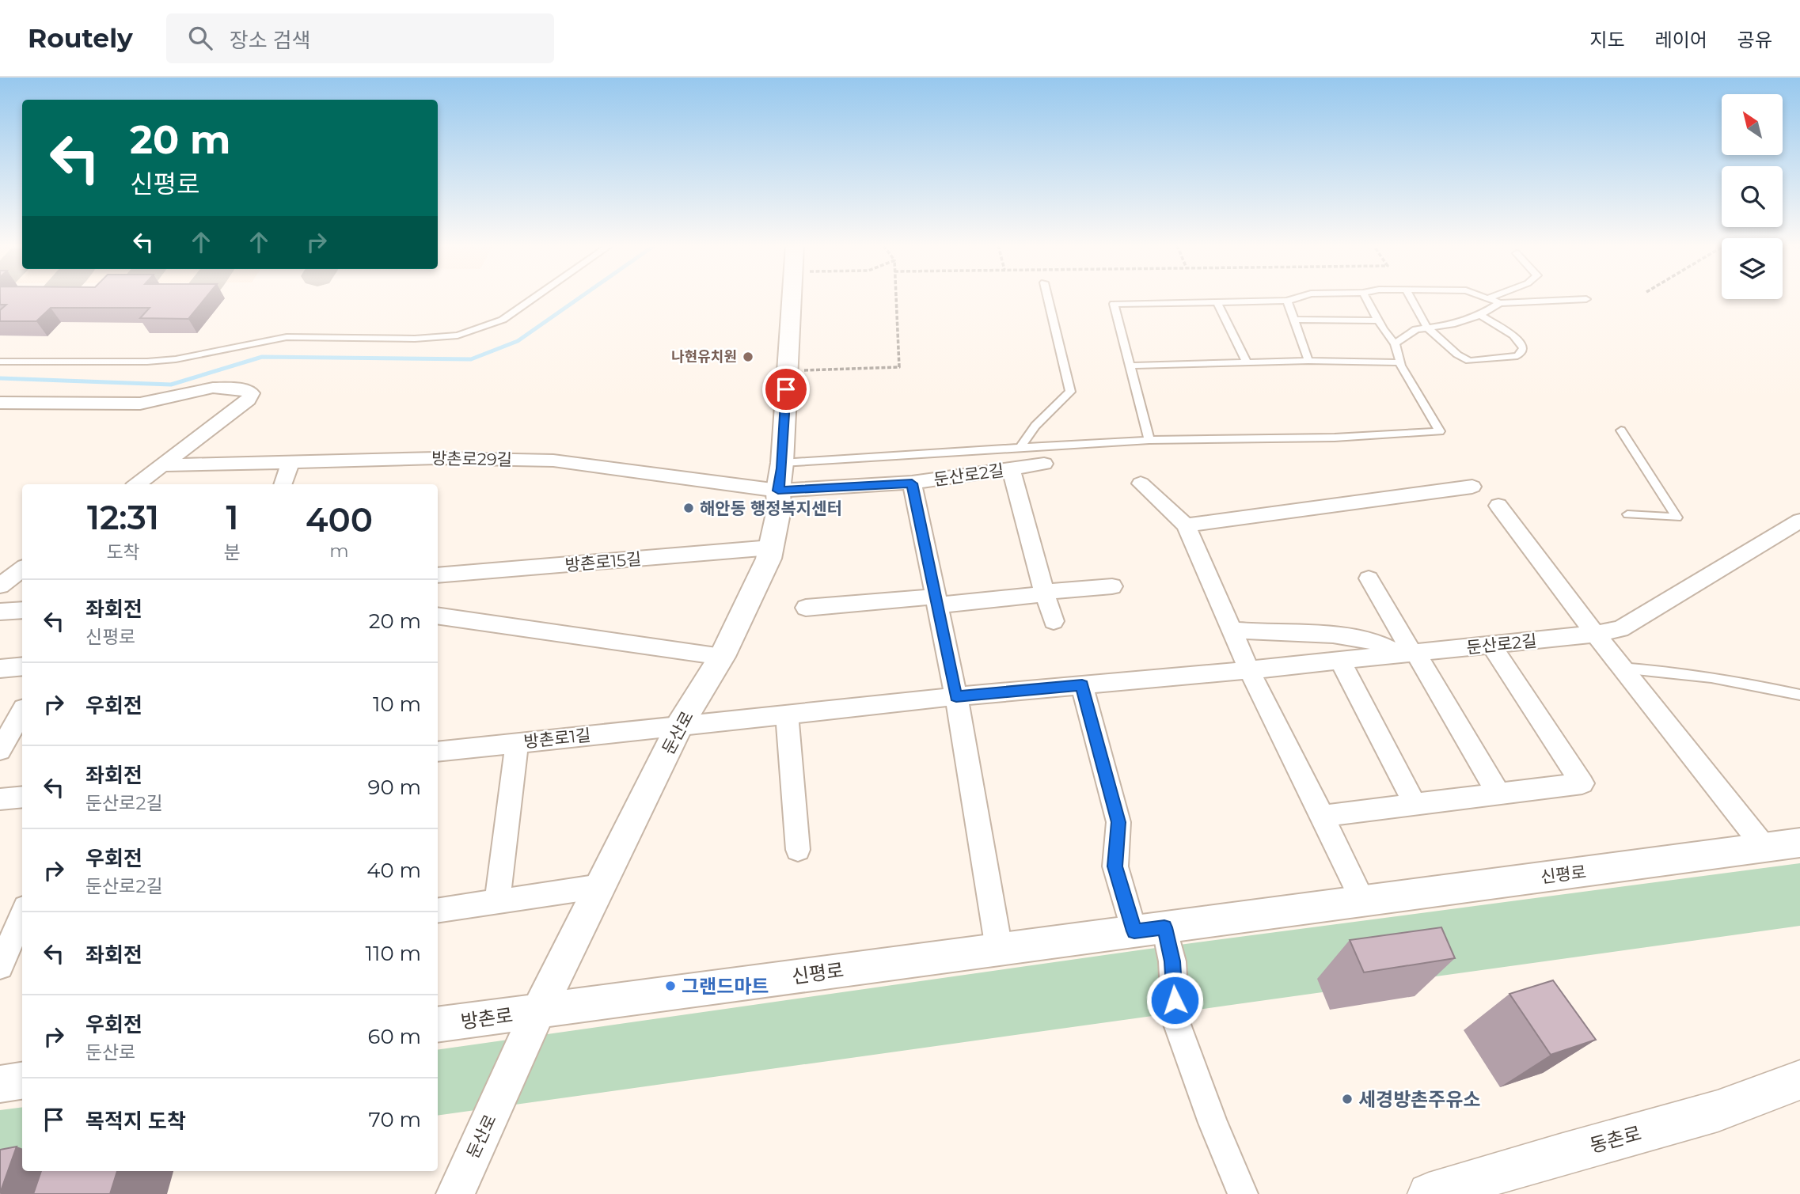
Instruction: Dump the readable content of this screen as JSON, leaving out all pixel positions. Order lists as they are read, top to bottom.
{
  "streets": {
    "main road": ["동촌로"],
    "street": [
      "방촌로29길",
      "둔산로2길",
      "방촌로15길",
      "둔산로",
      "방촌로1길",
      "신평로",
      "방촌로"
    ]
  },
  "crossings": [
    ["방촌로29길", "둔산로2길"],
    ["방촌로29길", "둔산로"],
    ["둔산로2길", "둔산로"],
    ["둔산로2길", "방촌로1길"],
    ["둔산로2길", "신평로"],
    ["방촌로15길", "둔산로"],
    ["둔산로", "방촌로1길"],
    ["둔산로", "신평로"],
    ["둔산로", "방촌로"],
    ["신평로", "방촌로"]
  ],
  "places": [
    "나현유치원",
    "해안동 행정복지센터",
    "그랜드마트",
    "세경방촌주유소"
  ],
  "north": "top left",
  "page": {
    "header": "Routely",
    "search": "장소 검색",
    "nav": ["지도", "레이어", "공유"],
    "turn": ["20 m", "신평로"],
    "eta": [
      "12:31",
      "도착",
      "1",
      "분",
      "400",
      "m"
    ],
    "list": [
      {
        "name": "좌회전",
        "note": "신평로",
        "value": "20 m"
      },
      {
        "name": "우회전",
        "value": "10 m"
      },
      {
        "name": "좌회전",
        "note": "둔산로2길",
        "value": "90 m"
      },
      {
        "name": "우회전",
        "note": "둔산로2길",
        "value": "40 m"
      },
      {
        "name": "좌회전",
        "value": "110 m"
      },
      {
        "name": "우회전",
        "note": "둔산로",
        "value": "60 m"
      },
      {
        "name": "목적지 도착",
        "value": "70 m"
      }
    ]
  }
}
